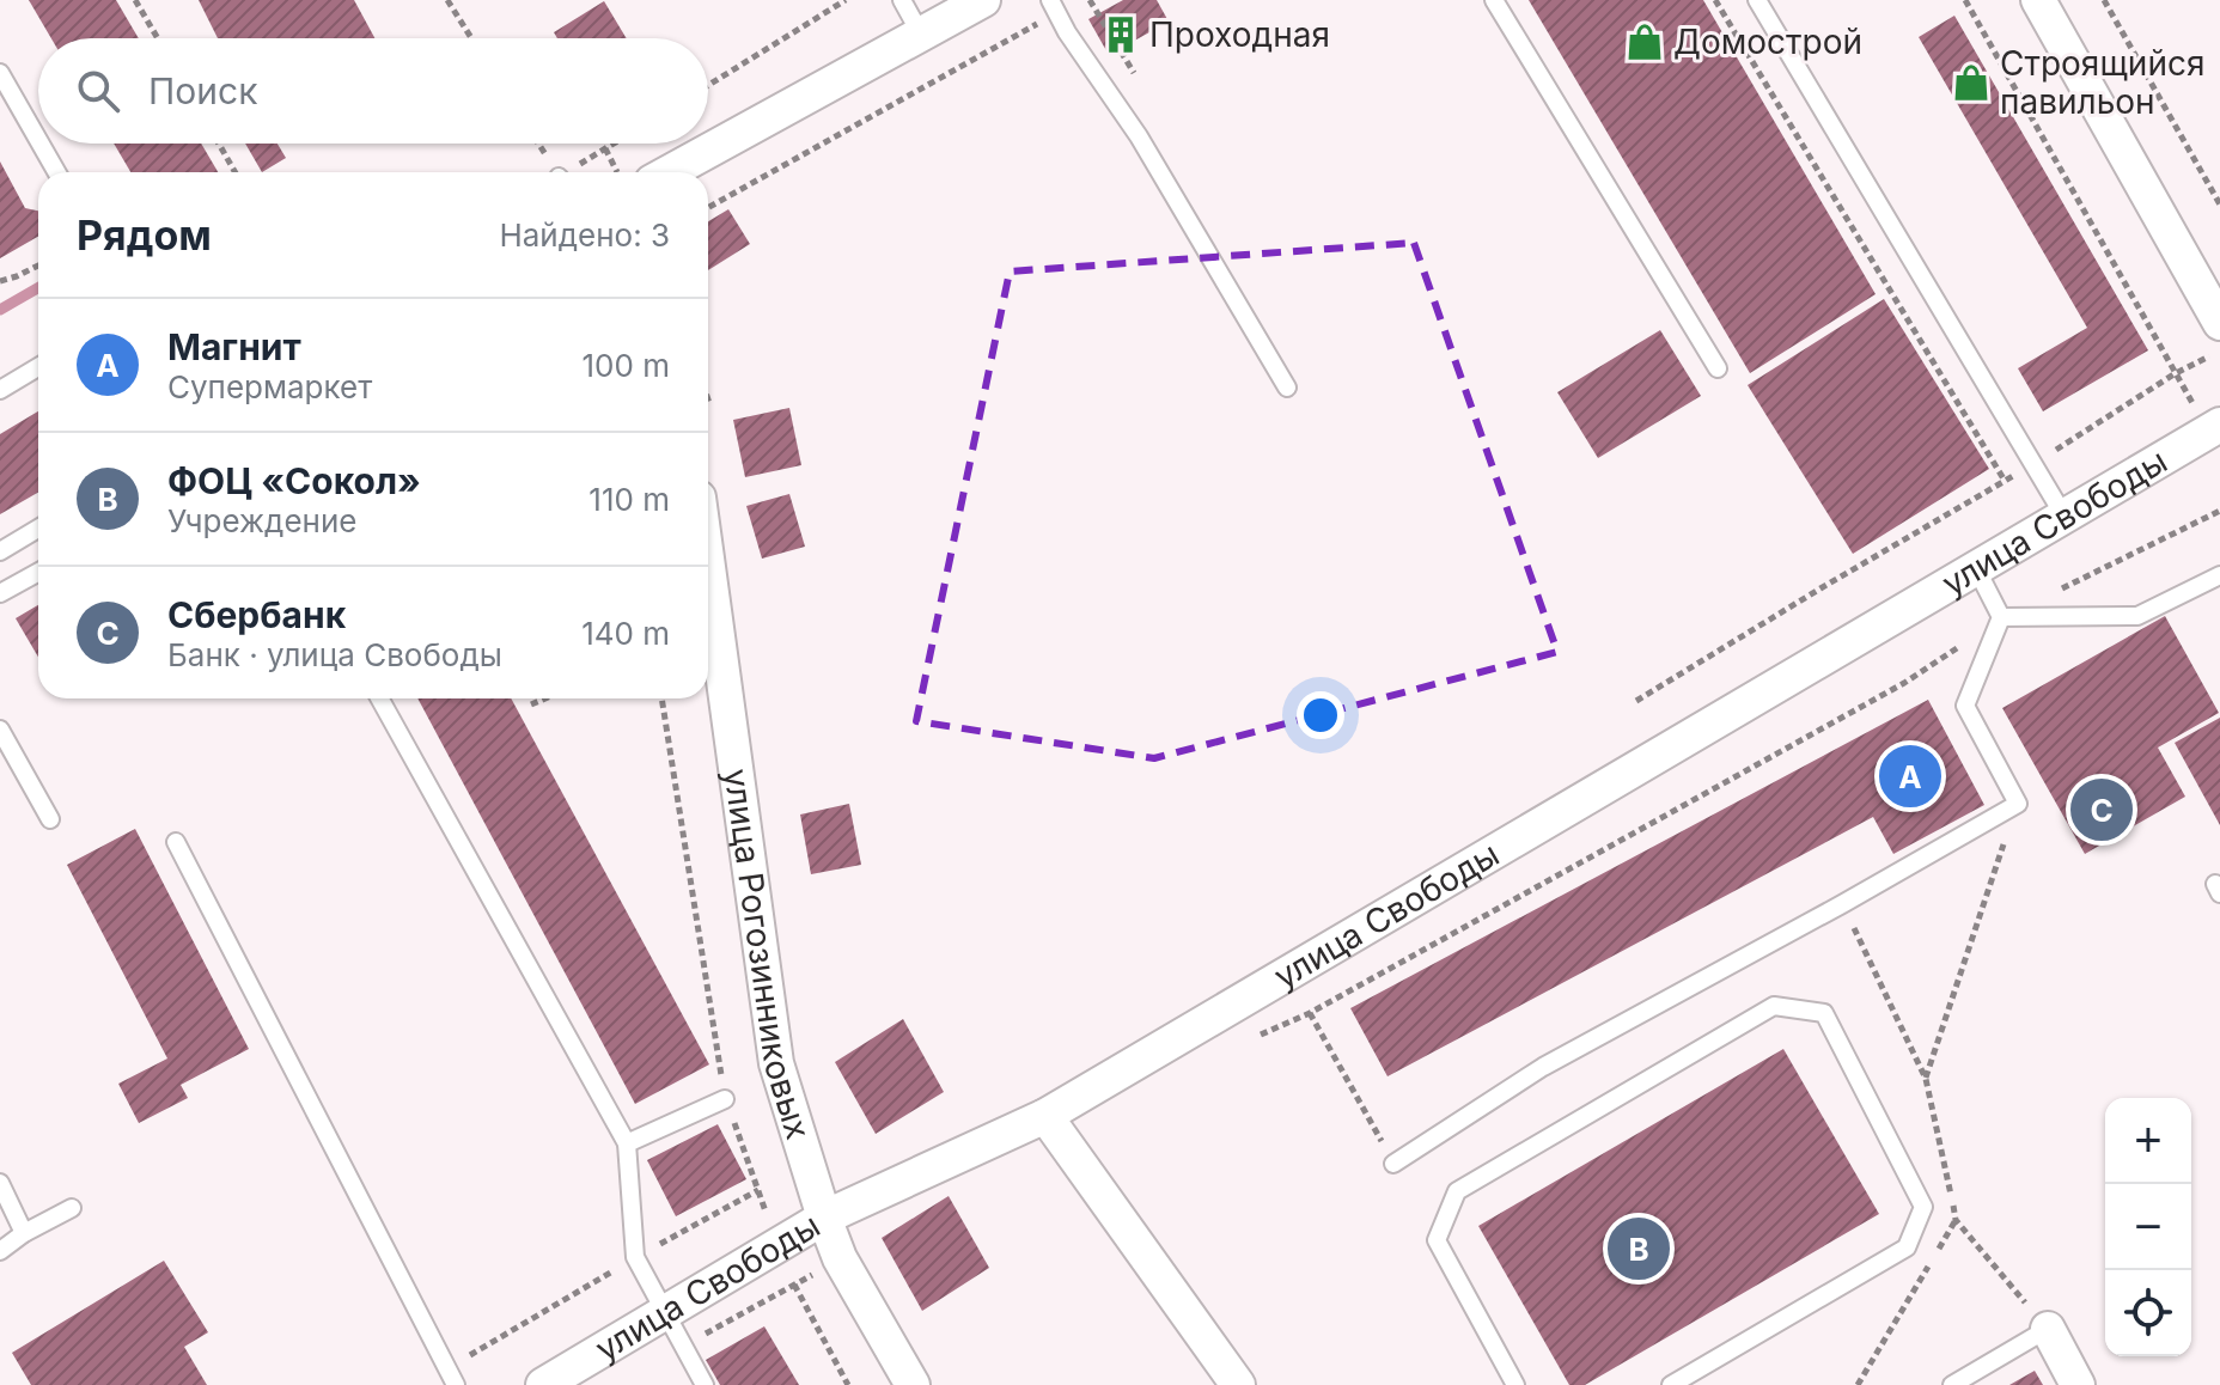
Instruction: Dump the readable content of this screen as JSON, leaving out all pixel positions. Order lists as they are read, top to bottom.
{
  "streets": {
    "street": ["улица Свободы", "улица Рогозинниковых"]
  },
  "crossings": [
    ["улица Свободы", "улица Рогозинниковых"]
  ],
  "places": {
    "building": ["Проходная"],
    "shop": ["Домострой", "Строящийся павильон"]
  },
  "page": {
    "search": "Поиск",
    "heading": ["Рядом", "Найдено: 3"],
    "list": [
      {
        "mark": "A",
        "name": "Магнит",
        "note": "Супермаркет",
        "value": "100 m"
      },
      {
        "mark": "B",
        "name": "ФОЦ «Сокол»",
        "note": "Учреждение",
        "value": "110 m"
      },
      {
        "mark": "C",
        "name": "Сбербанк",
        "note": "Банк · улица Свободы",
        "value": "140 m"
      }
    ],
    "pins": ["A", "C", "B"],
    "map_buttons": ["+", "−"]
  }
}
